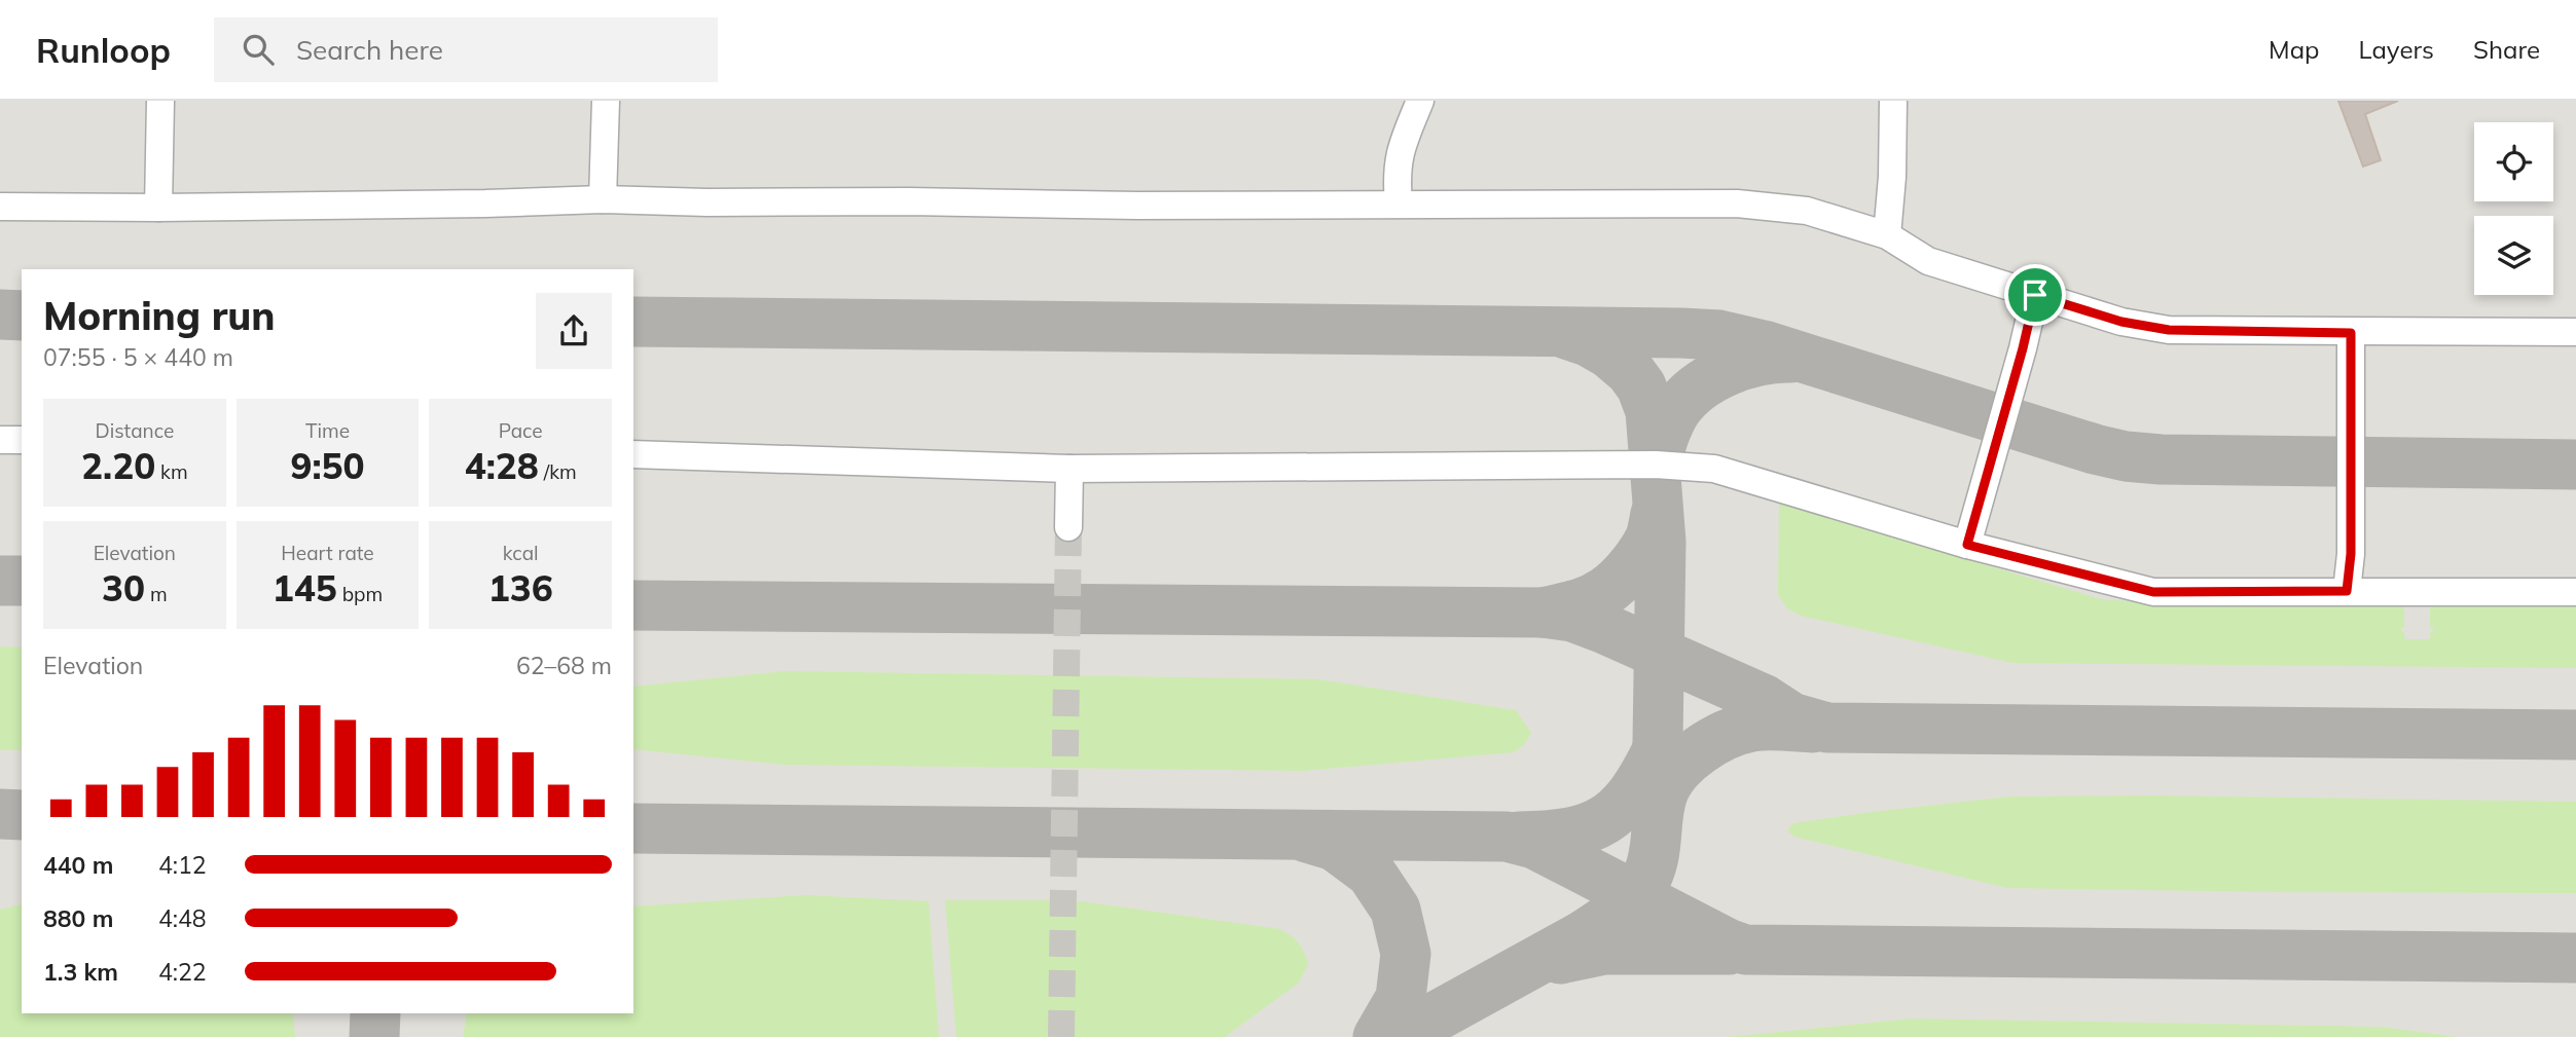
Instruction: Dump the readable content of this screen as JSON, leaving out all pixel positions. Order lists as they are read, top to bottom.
{
  "page": {
    "header": "Runloop",
    "search": "Search here",
    "nav": ["Map", "Layers", "Share"],
    "heading": ["Morning run", "07:55 · 5 × 440 m"],
    "stats": [
      ["Distance", "2.20 km"],
      ["Time", "9:50"],
      ["Pace", "4:28 /km"],
      ["Elevation", "30 m"],
      ["Heart rate", "145 bpm"],
      ["kcal", "136"]
    ],
    "chart": ["Elevation", "62–68 m"],
    "list": [
      {
        "name": "440 m",
        "note": "4:12"
      },
      {
        "name": "880 m",
        "note": "4:48"
      },
      {
        "name": "1.3 km",
        "note": "4:22"
      }
    ]
  }
}
